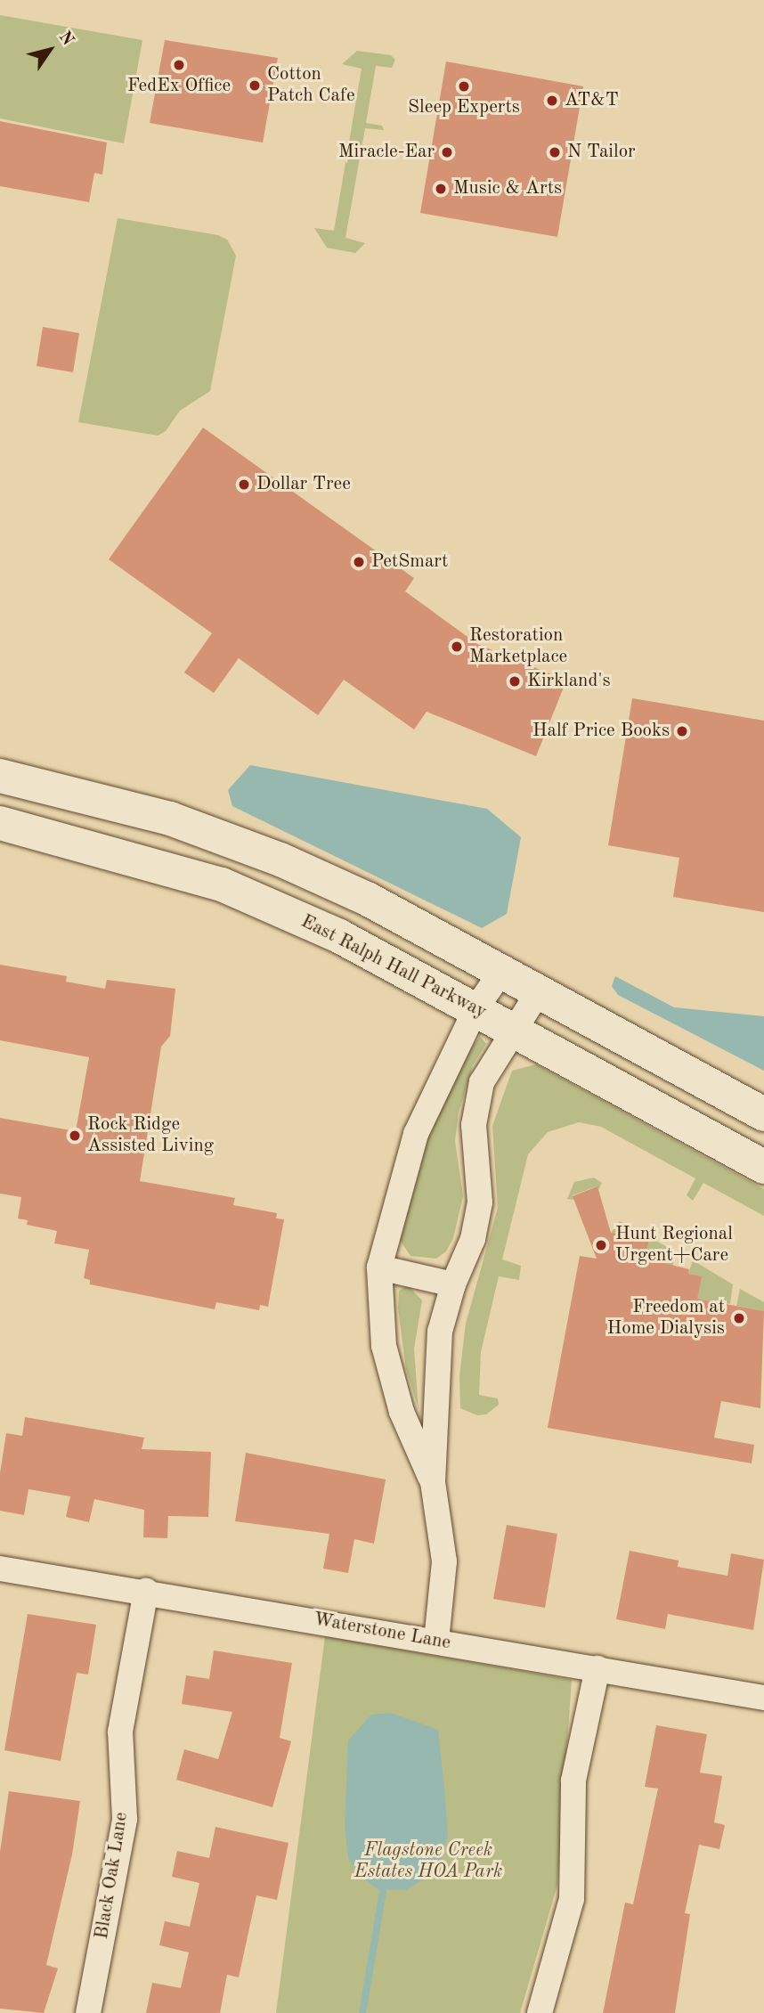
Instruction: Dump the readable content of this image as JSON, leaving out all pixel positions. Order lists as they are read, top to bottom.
{
  "streets": {
    "main road": ["East Ralph Hall Parkway"],
    "street": ["Waterstone Lane", "Black Oak Lane"]
  },
  "crossings": [
    ["Waterstone Lane", "Black Oak Lane"]
  ],
  "parks": ["Flagstone Creek Estates HOA Park"],
  "places": [
    "FedEx Office",
    "Cotton Patch Cafe",
    "Sleep Experts",
    "AT&T",
    "Miracle-Ear",
    "N Tailor",
    "Music & Arts",
    "Dollar Tree",
    "PetSmart",
    "Restoration Marketplace",
    "Kirkland's",
    "Half Price Books",
    "Rock Ridge Assisted Living",
    "Hunt Regional Urgent+Care",
    "Freedom at Home Dialysis"
  ],
  "north": "top right"
}
